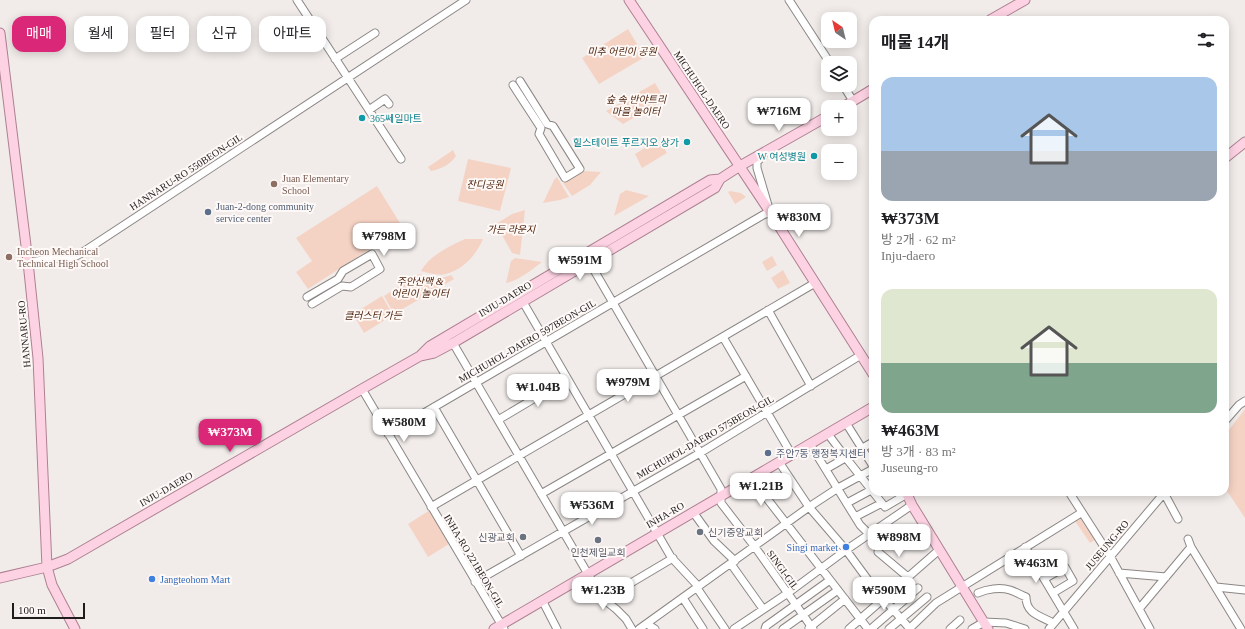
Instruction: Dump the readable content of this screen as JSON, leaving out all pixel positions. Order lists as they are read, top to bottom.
{
  "streets": {
    "main road": [
      "MICHUHOL-DAERO",
      "INJU-DAERO",
      "HANNARU-RO",
      "INHA-RO"
    ],
    "street": [
      "HANNARU-RO 550BEON-GIL",
      "MICHUHOL-DAERO 597BEON-GIL",
      "MICHUHOL-DAERO 575BEON-GIL",
      "JUSEUNG-RO",
      "INHA-RO 221BEON-GIL",
      "SINGI-GIL"
    ]
  },
  "crossings": [
    ["MICHUHOL-DAERO", "INJU-DAERO"],
    ["MICHUHOL-DAERO", "MICHUHOL-DAERO 597BEON-GIL"],
    ["MICHUHOL-DAERO", "MICHUHOL-DAERO 575BEON-GIL"],
    ["HANNARU-RO 550BEON-GIL", "HANNARU-RO"],
    ["INJU-DAERO", "HANNARU-RO"],
    ["INJU-DAERO", "INHA-RO 221BEON-GIL"],
    ["INJU-DAERO", "SINGI-GIL"],
    ["MICHUHOL-DAERO 597BEON-GIL", "INHA-RO 221BEON-GIL"],
    ["MICHUHOL-DAERO 597BEON-GIL", "SINGI-GIL"],
    ["MICHUHOL-DAERO 575BEON-GIL", "INHA-RO 221BEON-GIL"],
    ["MICHUHOL-DAERO 575BEON-GIL", "SINGI-GIL"],
    ["INHA-RO", "INHA-RO 221BEON-GIL"],
    ["INHA-RO", "SINGI-GIL"]
  ],
  "parks": [
    "미추 어린이 공원",
    "숲 속 반야트리 마을 놀이터",
    "잔디공원",
    "가든 라운지",
    "주안산맥 & 어린이 놀이터",
    "클러스터 가든"
  ],
  "places": [
    "365쎄일마트",
    "힐스테이트 푸르지오 상가",
    "W 여성병원",
    "Juan Elementary School",
    "Juan-2-dong community service center",
    "Incheon Mechanical Technical High School",
    "주안7동 행정복지센터",
    "신기중앙교회",
    "신광교회",
    "인천제일교회",
    "Singi market",
    "Jangteohom Mart"
  ],
  "scale_bar": "100 m",
  "north": "top left",
  "page": {
    "map_buttons": ["+", "−"],
    "chip": [
      "매매",
      "월세",
      "필터",
      "신규",
      "아파트"
    ],
    "heading": "매물 14개",
    "list": [
      {
        "name": "₩373M",
        "note": "방 2개 · 62 m² · Inju-daero"
      },
      {
        "name": "₩463M",
        "note": "방 3개 · 83 m² · Juseung-ro"
      }
    ],
    "price": [
      "₩716M",
      "₩830M",
      "₩798M",
      "₩591M",
      "₩979M",
      "₩1.04B",
      "₩580M",
      "₩373M",
      "₩1.21B",
      "₩536M",
      "₩898M",
      "₩463M",
      "₩1.23B",
      "₩590M"
    ],
    "scale": "100 m"
  }
}
